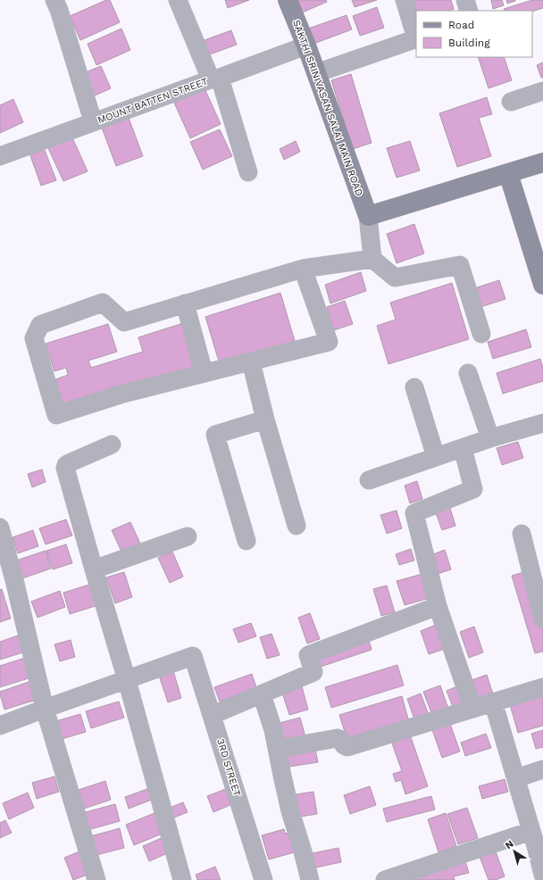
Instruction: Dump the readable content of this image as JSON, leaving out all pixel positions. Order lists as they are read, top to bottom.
{
  "streets": {
    "street": ["MOUNT BATTEN STREET", "SAKTHI SRINIVASAN SALAI MAIN ROAD", "3RD STREET"]
  },
  "crossings": [
    ["MOUNT BATTEN STREET", "SAKTHI SRINIVASAN SALAI MAIN ROAD"]
  ],
  "legend": ["Road", "Building"],
  "north": "top left"
}
